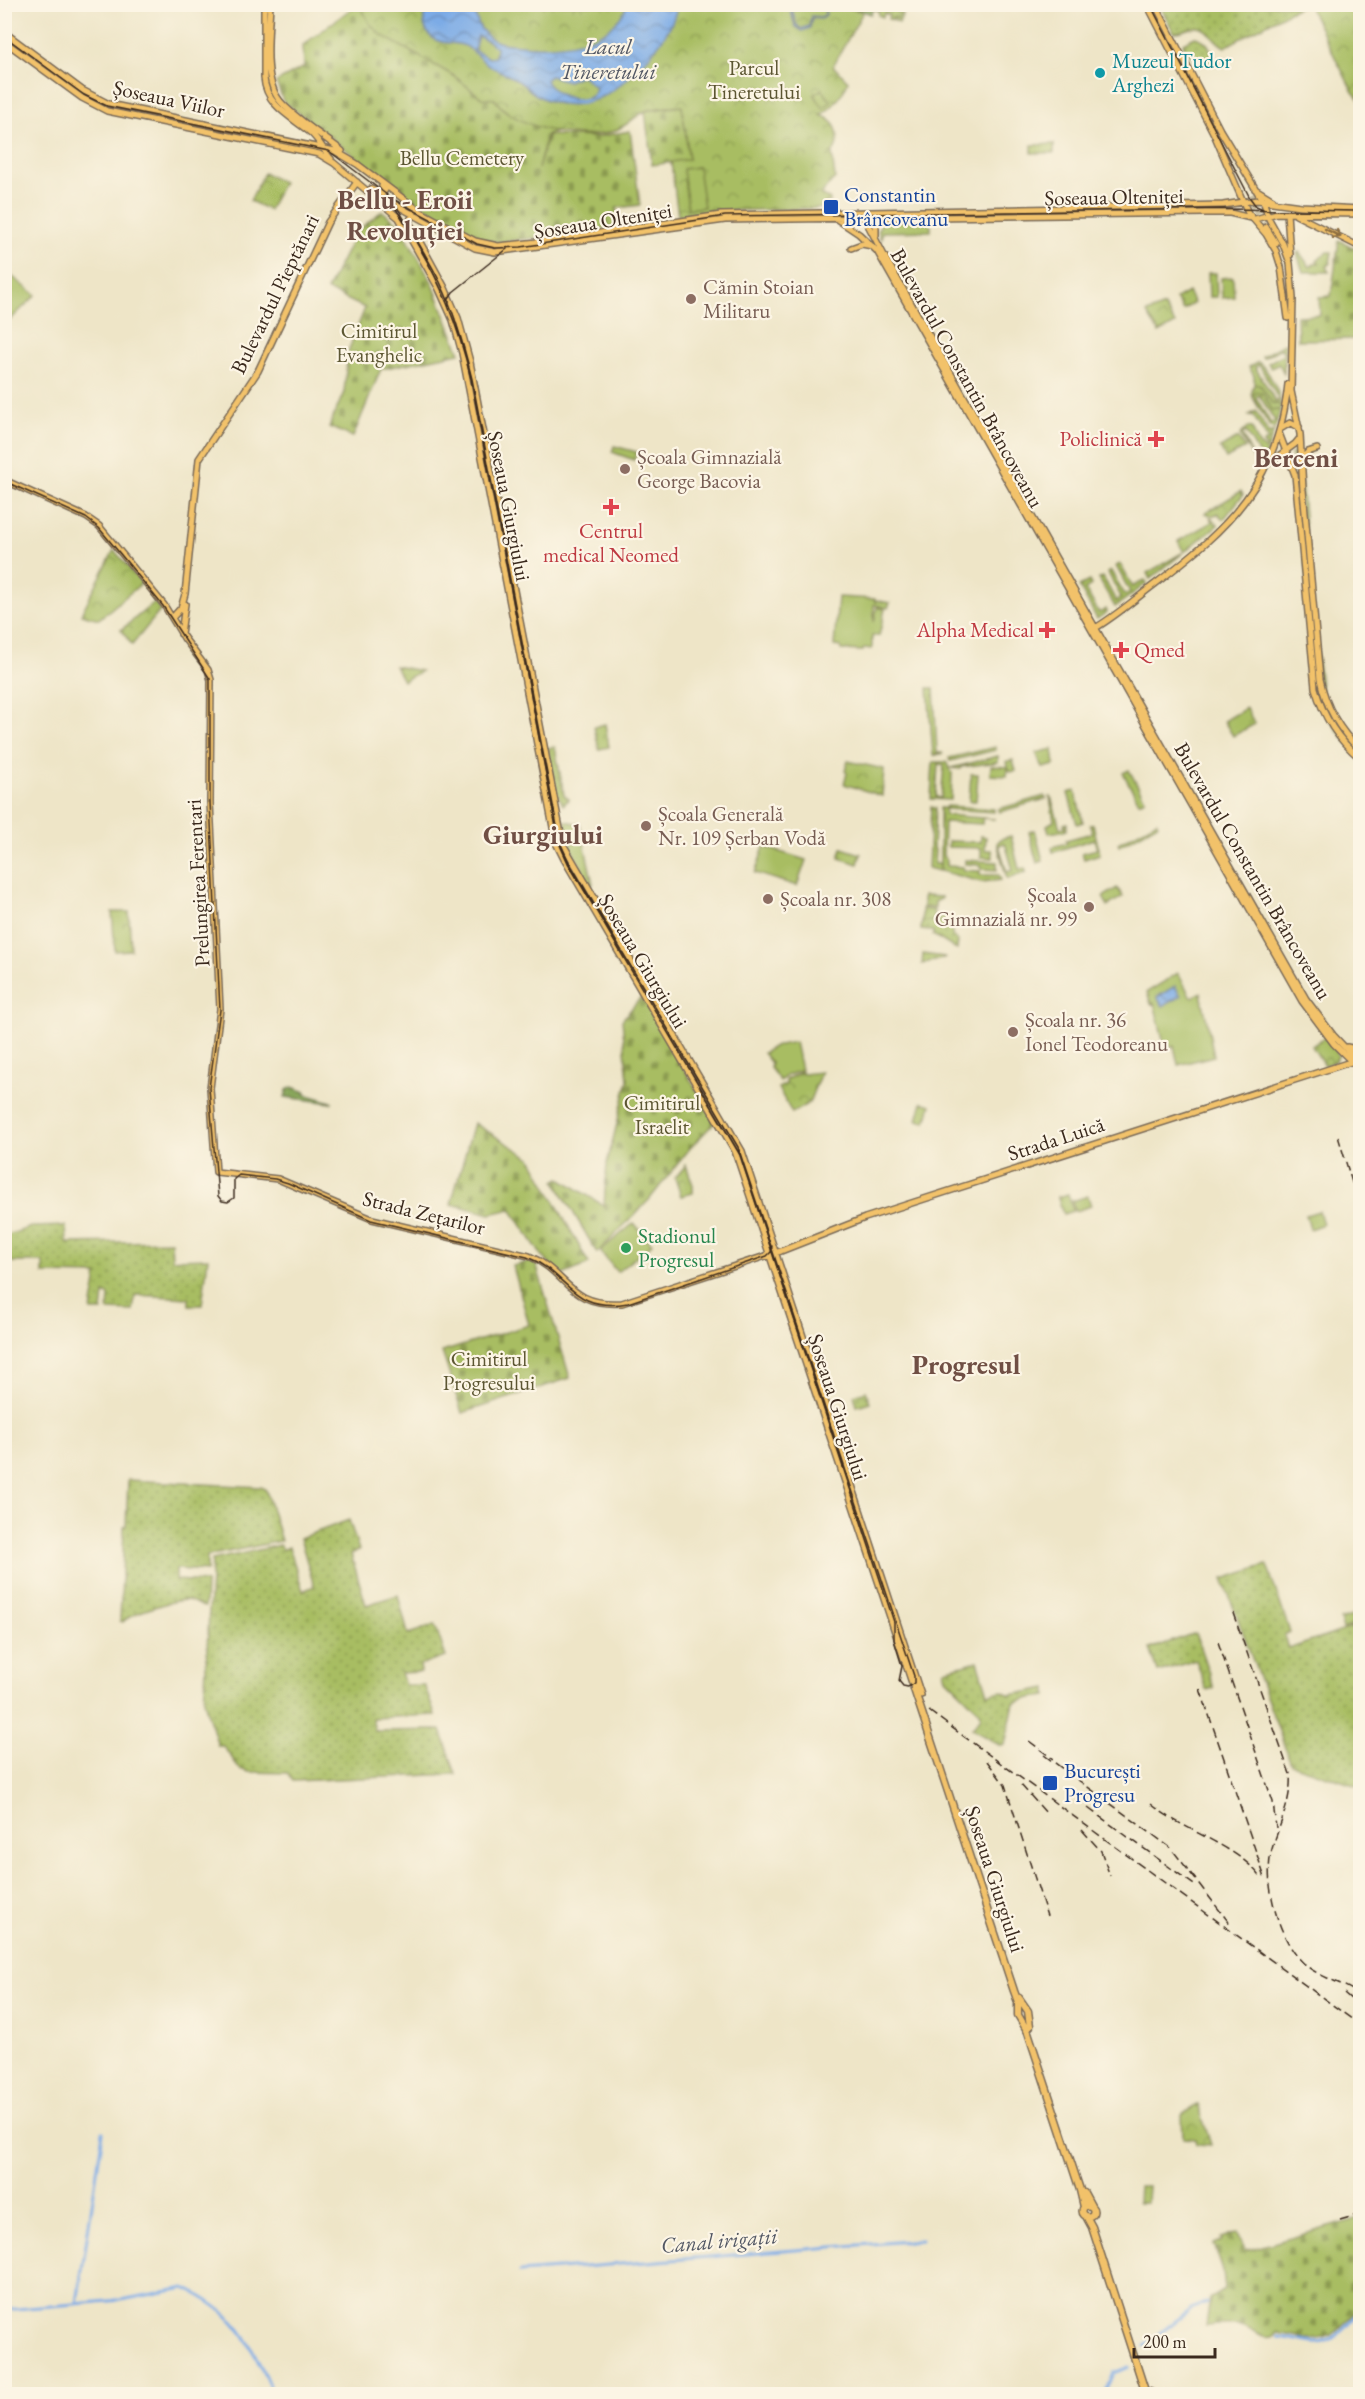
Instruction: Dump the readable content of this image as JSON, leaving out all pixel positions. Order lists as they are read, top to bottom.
{
  "streets": {
    "highway": ["Șoseaua Giurgiului"],
    "main road": [
      "Șoseaua Viilor",
      "Șoseaua Olteniței",
      "Bulevardul Pieptănari",
      "Bulevardul Constantin Brâncoveanu",
      "Prelungirea Ferentari",
      "Strada Luică",
      "Strada Zețarilor"
    ]
  },
  "crossings": [
    ["Șoseaua Viilor", "Șoseaua Olteniței"],
    ["Șoseaua Olteniței", "Bulevardul Pieptănari"],
    ["Șoseaua Olteniței", "Bulevardul Constantin Brâncoveanu"],
    ["Șoseaua Olteniței", "Șoseaua Giurgiului"],
    ["Bulevardul Pieptănari", "Șoseaua Giurgiului"],
    ["Bulevardul Pieptănari", "Prelungirea Ferentari"],
    ["Bulevardul Constantin Brâncoveanu", "Strada Luică"],
    ["Șoseaua Giurgiului", "Strada Luică"],
    ["Prelungirea Ferentari", "Strada Zețarilor"],
    ["Strada Luică", "Strada Zețarilor"]
  ],
  "districts": [
    "Bellu - Eroii Revoluției",
    "Berceni",
    "Giurgiului",
    "Progresul"
  ],
  "water": ["Lacul Tineretului", "Canal irigații"],
  "parks": [
    "Parcul Tineretului",
    "Bellu Cemetery",
    "Cimitirul Evanghelic",
    "Cimitirul Israelit",
    "Cimitirul Progresului"
  ],
  "places": {
    "other": [
      "Muzeul Tudor Arghezi",
      "Cămin Stoian Militaru",
      "Școala Gimnazială George Bacovia",
      "Școala Generală Nr. 109 Șerban Vodă",
      "Școala nr. 308",
      "Școala Gimnazială nr. 99",
      "Școala nr. 36 Ionel Teodoreanu",
      "Stadionul Progresul"
    ],
    "transit": ["Constantin Brâncoveanu", "București Progresu"],
    "health": [
      "Policlinică",
      "Centrul medical Neomed",
      "Alpha Medical",
      "Qmed"
    ]
  },
  "scale_bar": "200 m"
}
